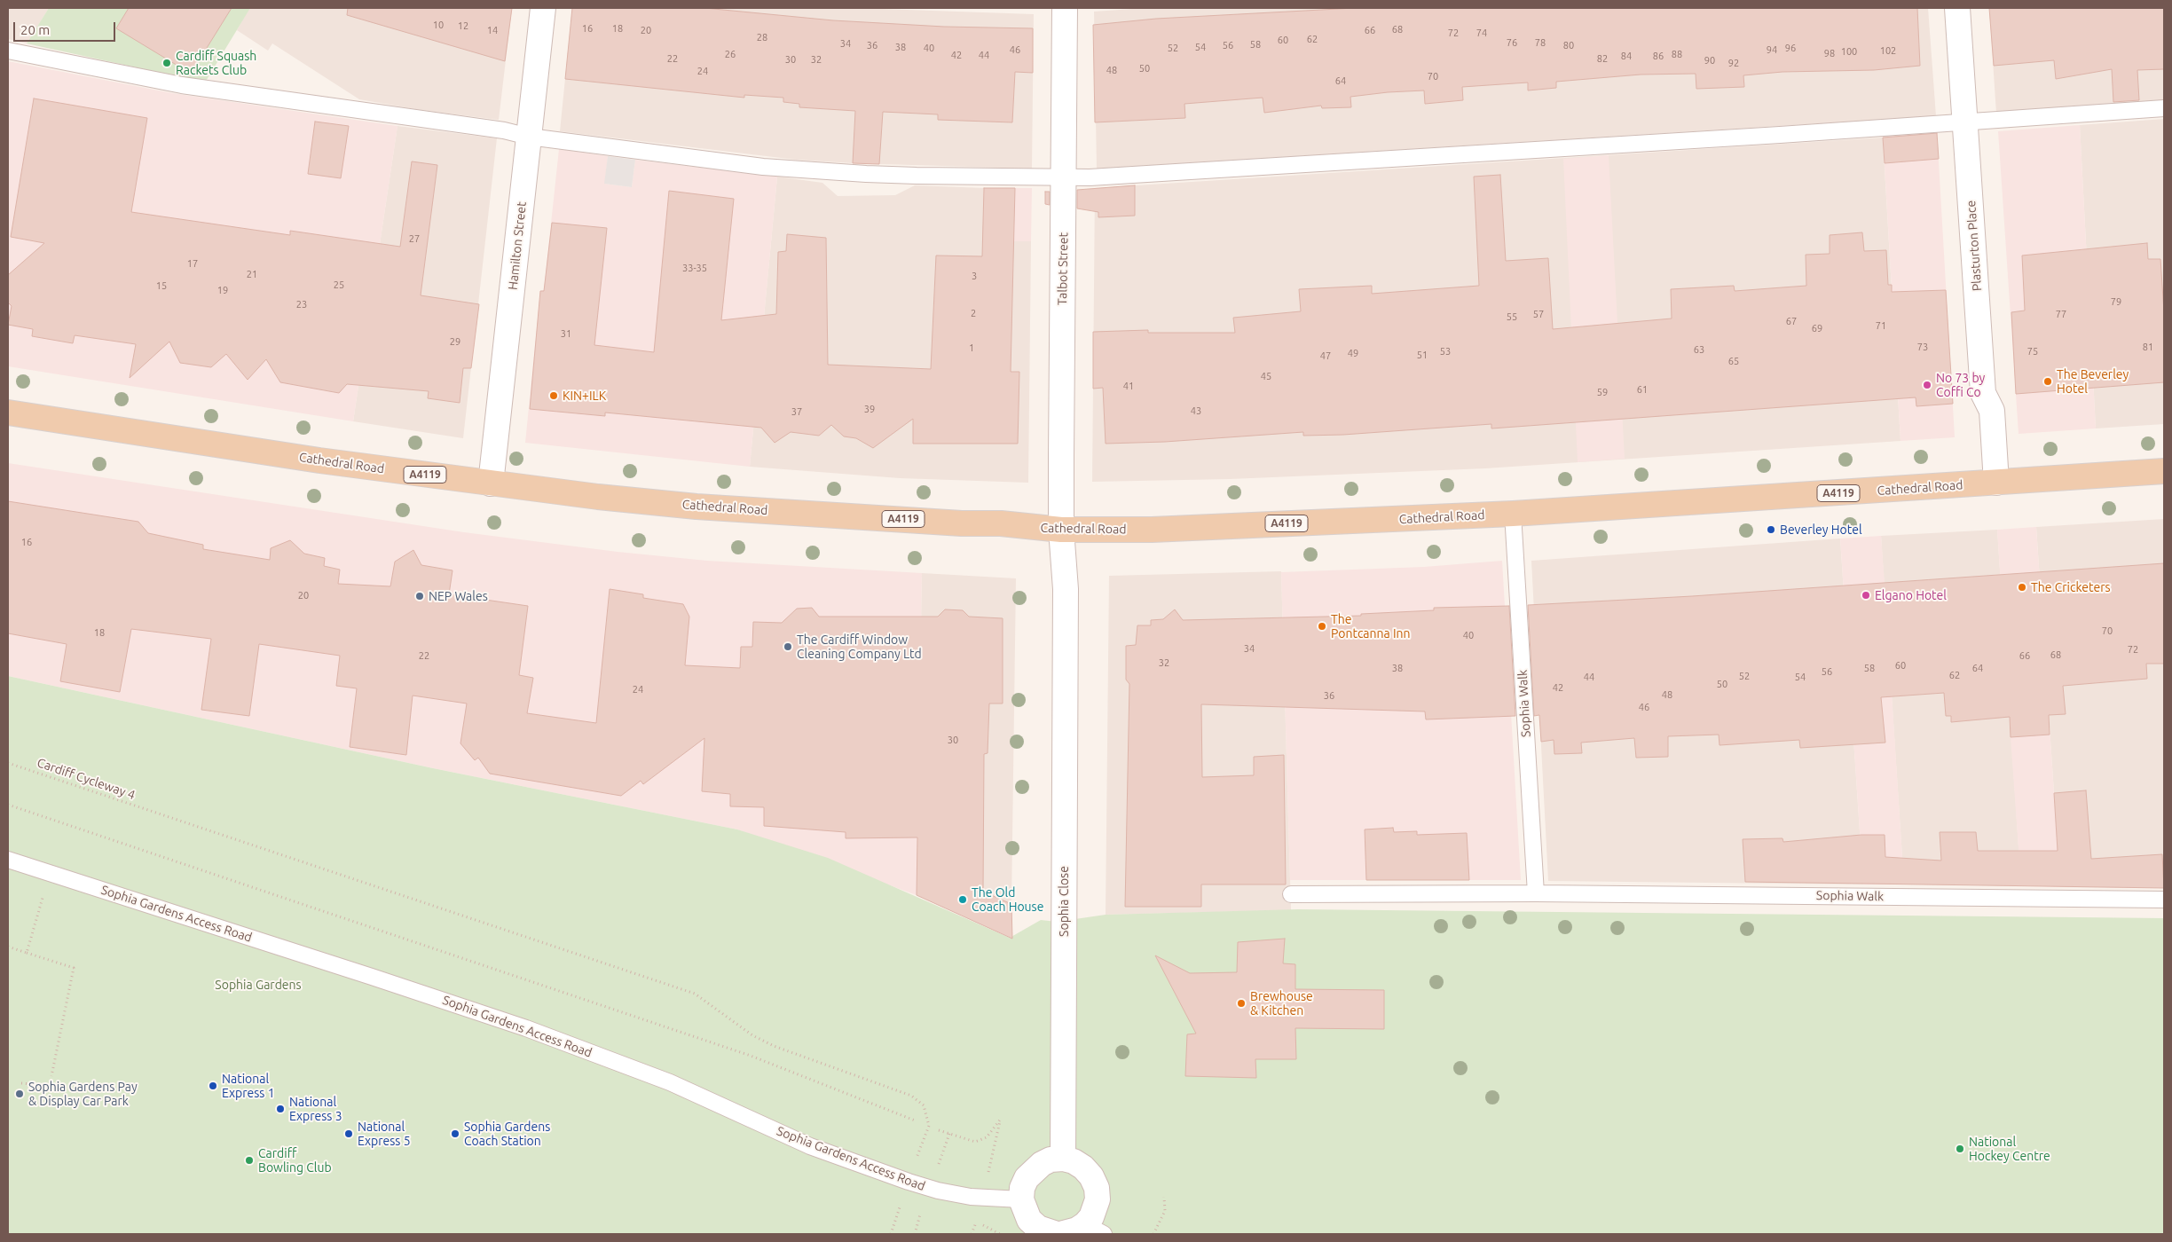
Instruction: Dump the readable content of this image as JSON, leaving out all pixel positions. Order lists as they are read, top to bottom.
{
  "streets": {
    "main road": ["Cathedral Road", "A4119"],
    "street": [
      "Hamilton Street",
      "Plasturton Place",
      "Talbot Street",
      "Sophia Close"
    ],
    "lane": ["Sophia Walk", "Sophia Gardens Access Road"],
    "path": ["Cardiff Cycleway 4"]
  },
  "crossings": [
    ["Hamilton Street", "Cathedral Road"],
    ["Plasturton Place", "Cathedral Road"],
    ["Talbot Street", "Cathedral Road"],
    ["Talbot Street", "Sophia Close"],
    ["Cathedral Road", "Sophia Walk"],
    ["Cathedral Road", "Sophia Close"],
    ["Sophia Close", "Sophia Gardens Access Road"]
  ],
  "parks": ["Sophia Gardens"],
  "places": [
    "Cardiff Squash Rackets Club",
    "The Beverley Hotel",
    "No 73 by Coffi Co",
    "KIN+ILK",
    "Beverley Hotel",
    "The Cricketers",
    "Elgano Hotel",
    "NEP Wales",
    "The Pontcanna Inn",
    "The Cardiff Window Cleaning Company Ltd",
    "The Old Coach House",
    "Brewhouse & Kitchen",
    "National Express 1",
    "Sophia Gardens Pay & Display Car Park",
    "National Express 3",
    "National Express 5",
    "Sophia Gardens Coach Station",
    "National Hockey Centre",
    "Cardiff Bowling Club"
  ],
  "house_numbers": [
    "10",
    "12",
    "16",
    "18",
    "68",
    "14",
    "20",
    "66",
    "72",
    "74",
    "28",
    "62",
    "60",
    "76",
    "78",
    "34",
    "58",
    "36",
    "56",
    "80",
    "38",
    "54",
    "40",
    "52",
    "96",
    "46",
    "94",
    "102",
    "100",
    "98",
    "26",
    "88",
    "42",
    "44",
    "84",
    "86",
    "22",
    "82",
    "30",
    "32",
    "90",
    "92",
    "50",
    "48",
    "24",
    "70",
    "64",
    "27",
    "17",
    "33-35",
    "21",
    "3",
    "25",
    "15",
    "19",
    "79",
    "23",
    "2",
    "57",
    "77",
    "55",
    "67",
    "71",
    "69",
    "31",
    "29",
    "73",
    "81",
    "1",
    "63",
    "53",
    "75",
    "49",
    "51",
    "47",
    "65",
    "45",
    "41",
    "61",
    "59",
    "39",
    "43",
    "37",
    "16",
    "20",
    "70",
    "18",
    "40",
    "34",
    "72",
    "68",
    "22",
    "66",
    "32",
    "60",
    "38",
    "58",
    "64",
    "56",
    "62",
    "52",
    "44",
    "54",
    "50",
    "42",
    "24",
    "48",
    "36",
    "46",
    "30"
  ],
  "scale_bar": "20 m"
}
